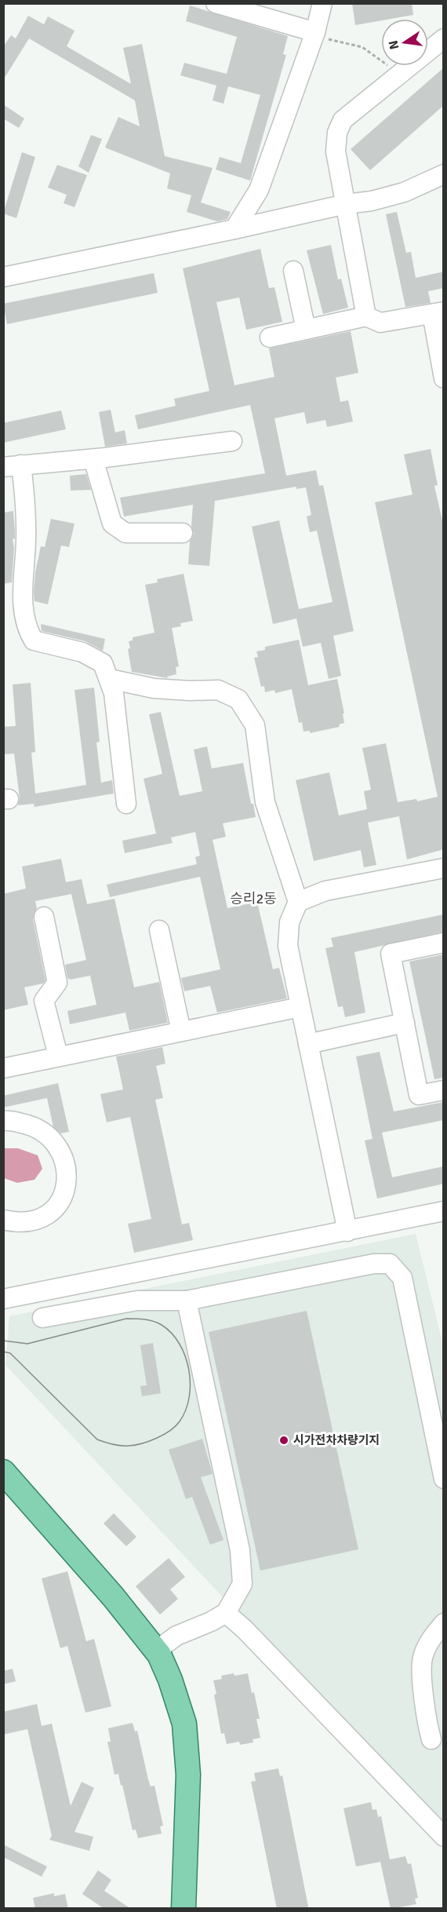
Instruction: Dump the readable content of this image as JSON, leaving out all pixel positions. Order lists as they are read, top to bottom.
{
  "districts": ["승리2동"],
  "places": ["시가전차차량기지"],
  "north": "left"
}
